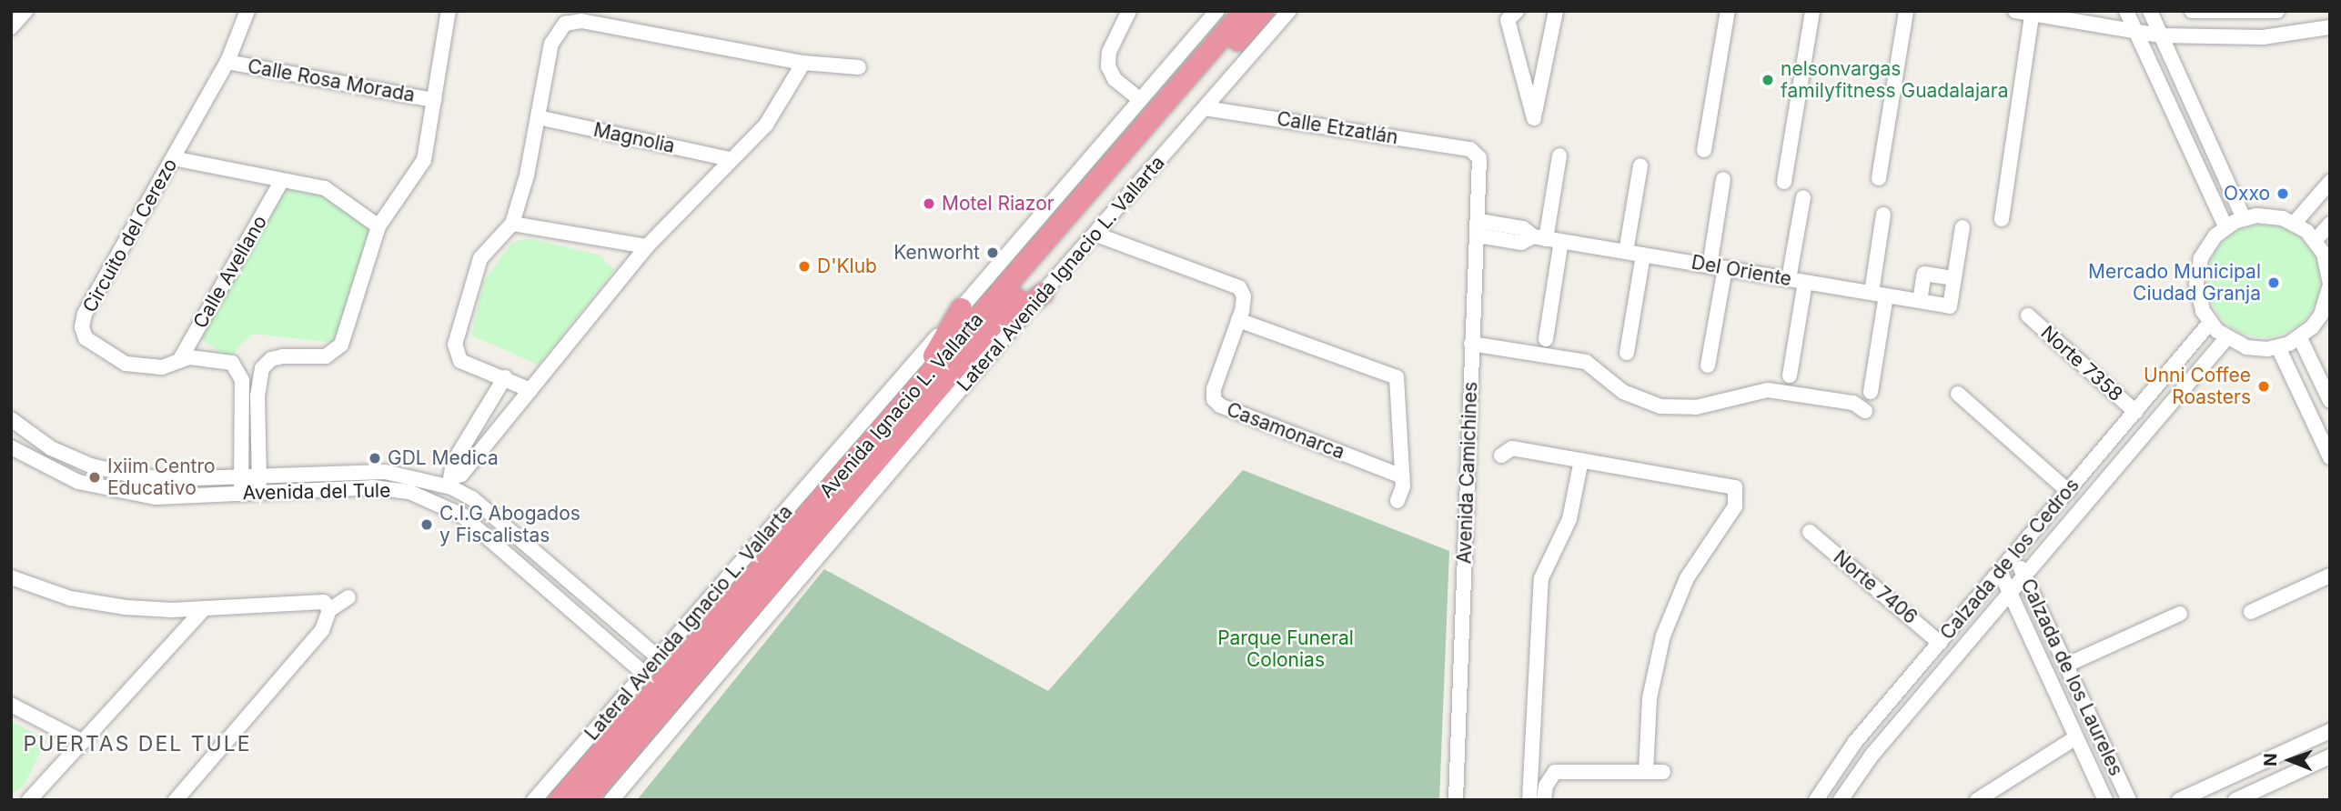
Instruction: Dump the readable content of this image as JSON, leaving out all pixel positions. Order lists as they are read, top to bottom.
{
  "streets": {
    "highway": ["Avenida Ignacio L. Vallarta"],
    "street": [
      "Calle Rosa Morada",
      "Calle Etzatlán",
      "Magnolia",
      "Circuito del Cerezo",
      "Del Oriente",
      "Calle Avellano",
      "Lateral Avenida Ignacio L. Vallarta",
      "Norte 7358",
      "Casamonarca",
      "Avenida Camichines",
      "Avenida del Tule",
      "Calzada de los Cedros",
      "Norte 7406",
      "Calzada de los Laureles"
    ]
  },
  "crossings": [
    ["Calle Rosa Morada", "Circuito del Cerezo"],
    ["Calle Etzatlán", "Lateral Avenida Ignacio L. Vallarta"],
    ["Calle Etzatlán", "Avenida Camichines"],
    ["Circuito del Cerezo", "Calle Avellano"],
    ["Del Oriente", "Avenida Camichines"],
    ["Lateral Avenida Ignacio L. Vallarta", "Casamonarca"],
    ["Lateral Avenida Ignacio L. Vallarta", "Avenida del Tule"],
    ["Norte 7358", "Calzada de los Cedros"],
    ["Calzada de los Cedros", "Norte 7406"],
    ["Calzada de los Cedros", "Calzada de los Laureles"]
  ],
  "districts": ["PUERTAS DEL TULE"],
  "parks": ["Parque Funeral Colonias"],
  "places": [
    "nelsonvargas familyfitness Guadalajara",
    "Oxxo",
    "Motel Riazor",
    "Kenworht",
    "D'Klub",
    "Mercado Municipal Ciudad Granja",
    "Unni Coffee Roasters",
    "GDL Medica",
    "Ixiim Centro Educativo",
    "C.I.G Abogados y Fiscalistas"
  ],
  "north": "left"
}
